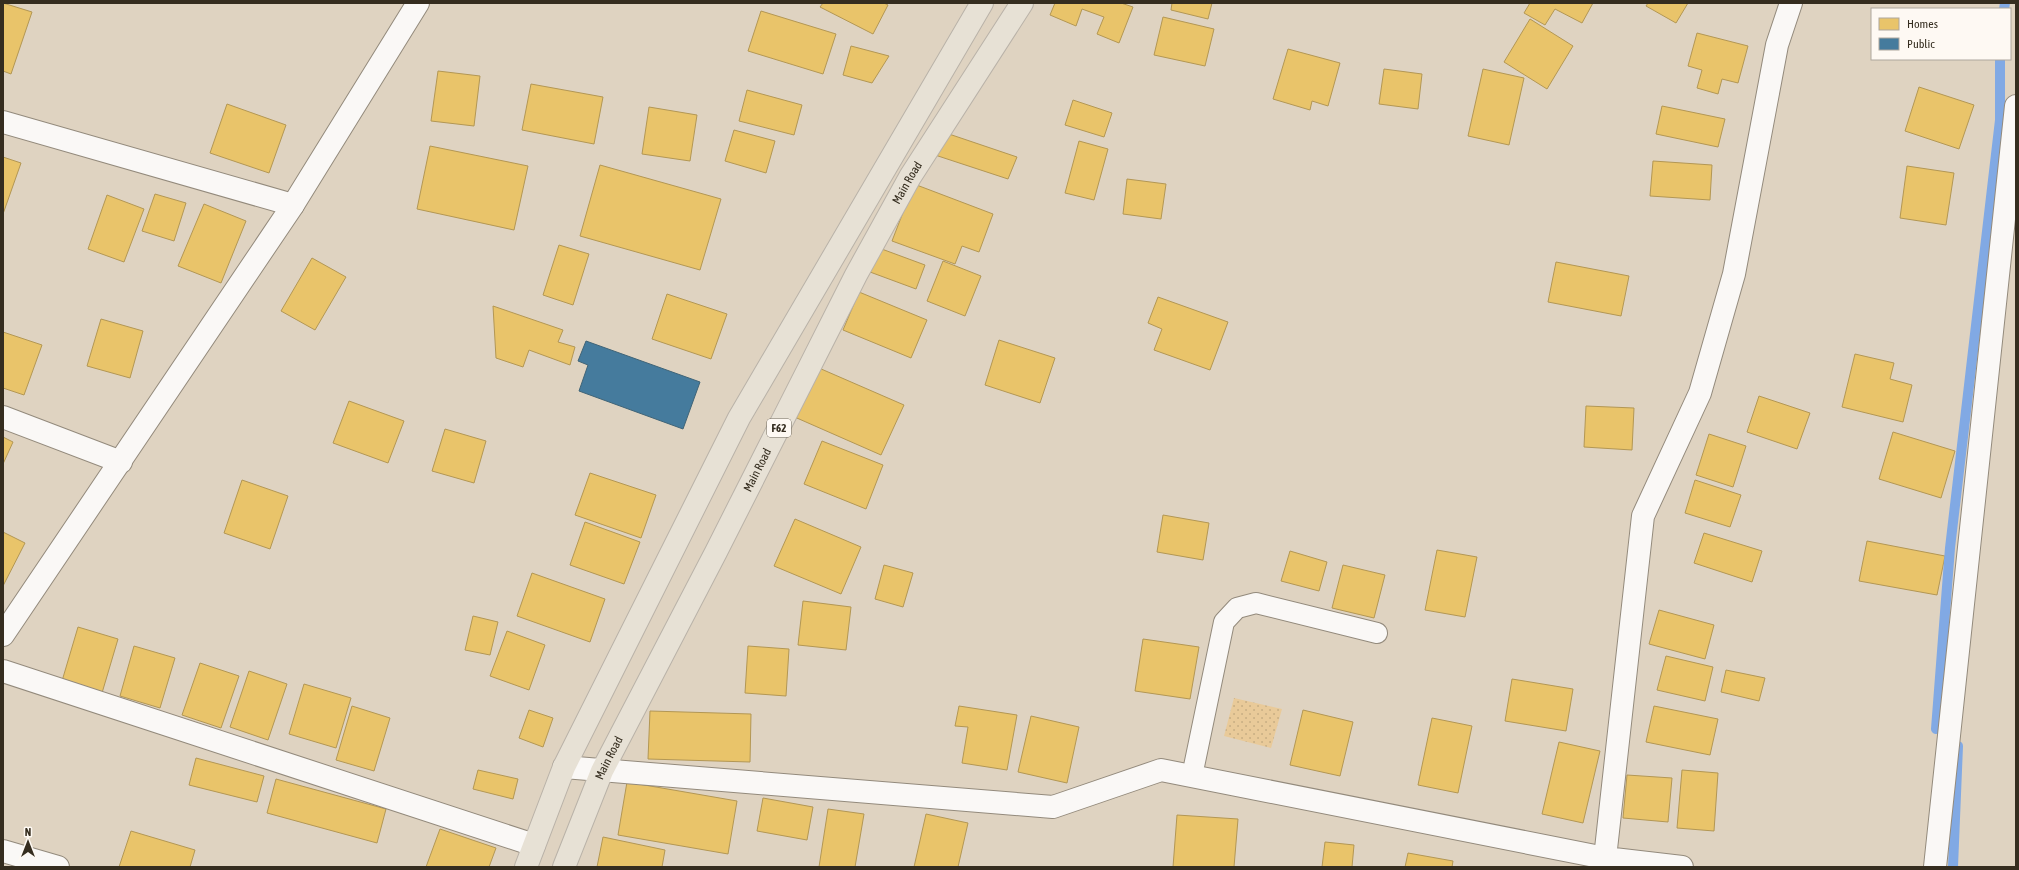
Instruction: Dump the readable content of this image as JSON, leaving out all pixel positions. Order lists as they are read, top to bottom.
{
  "streets": {
    "main road": ["Main Road", "F62"]
  },
  "legend": ["Homes", "Public"],
  "north": "top"
}
